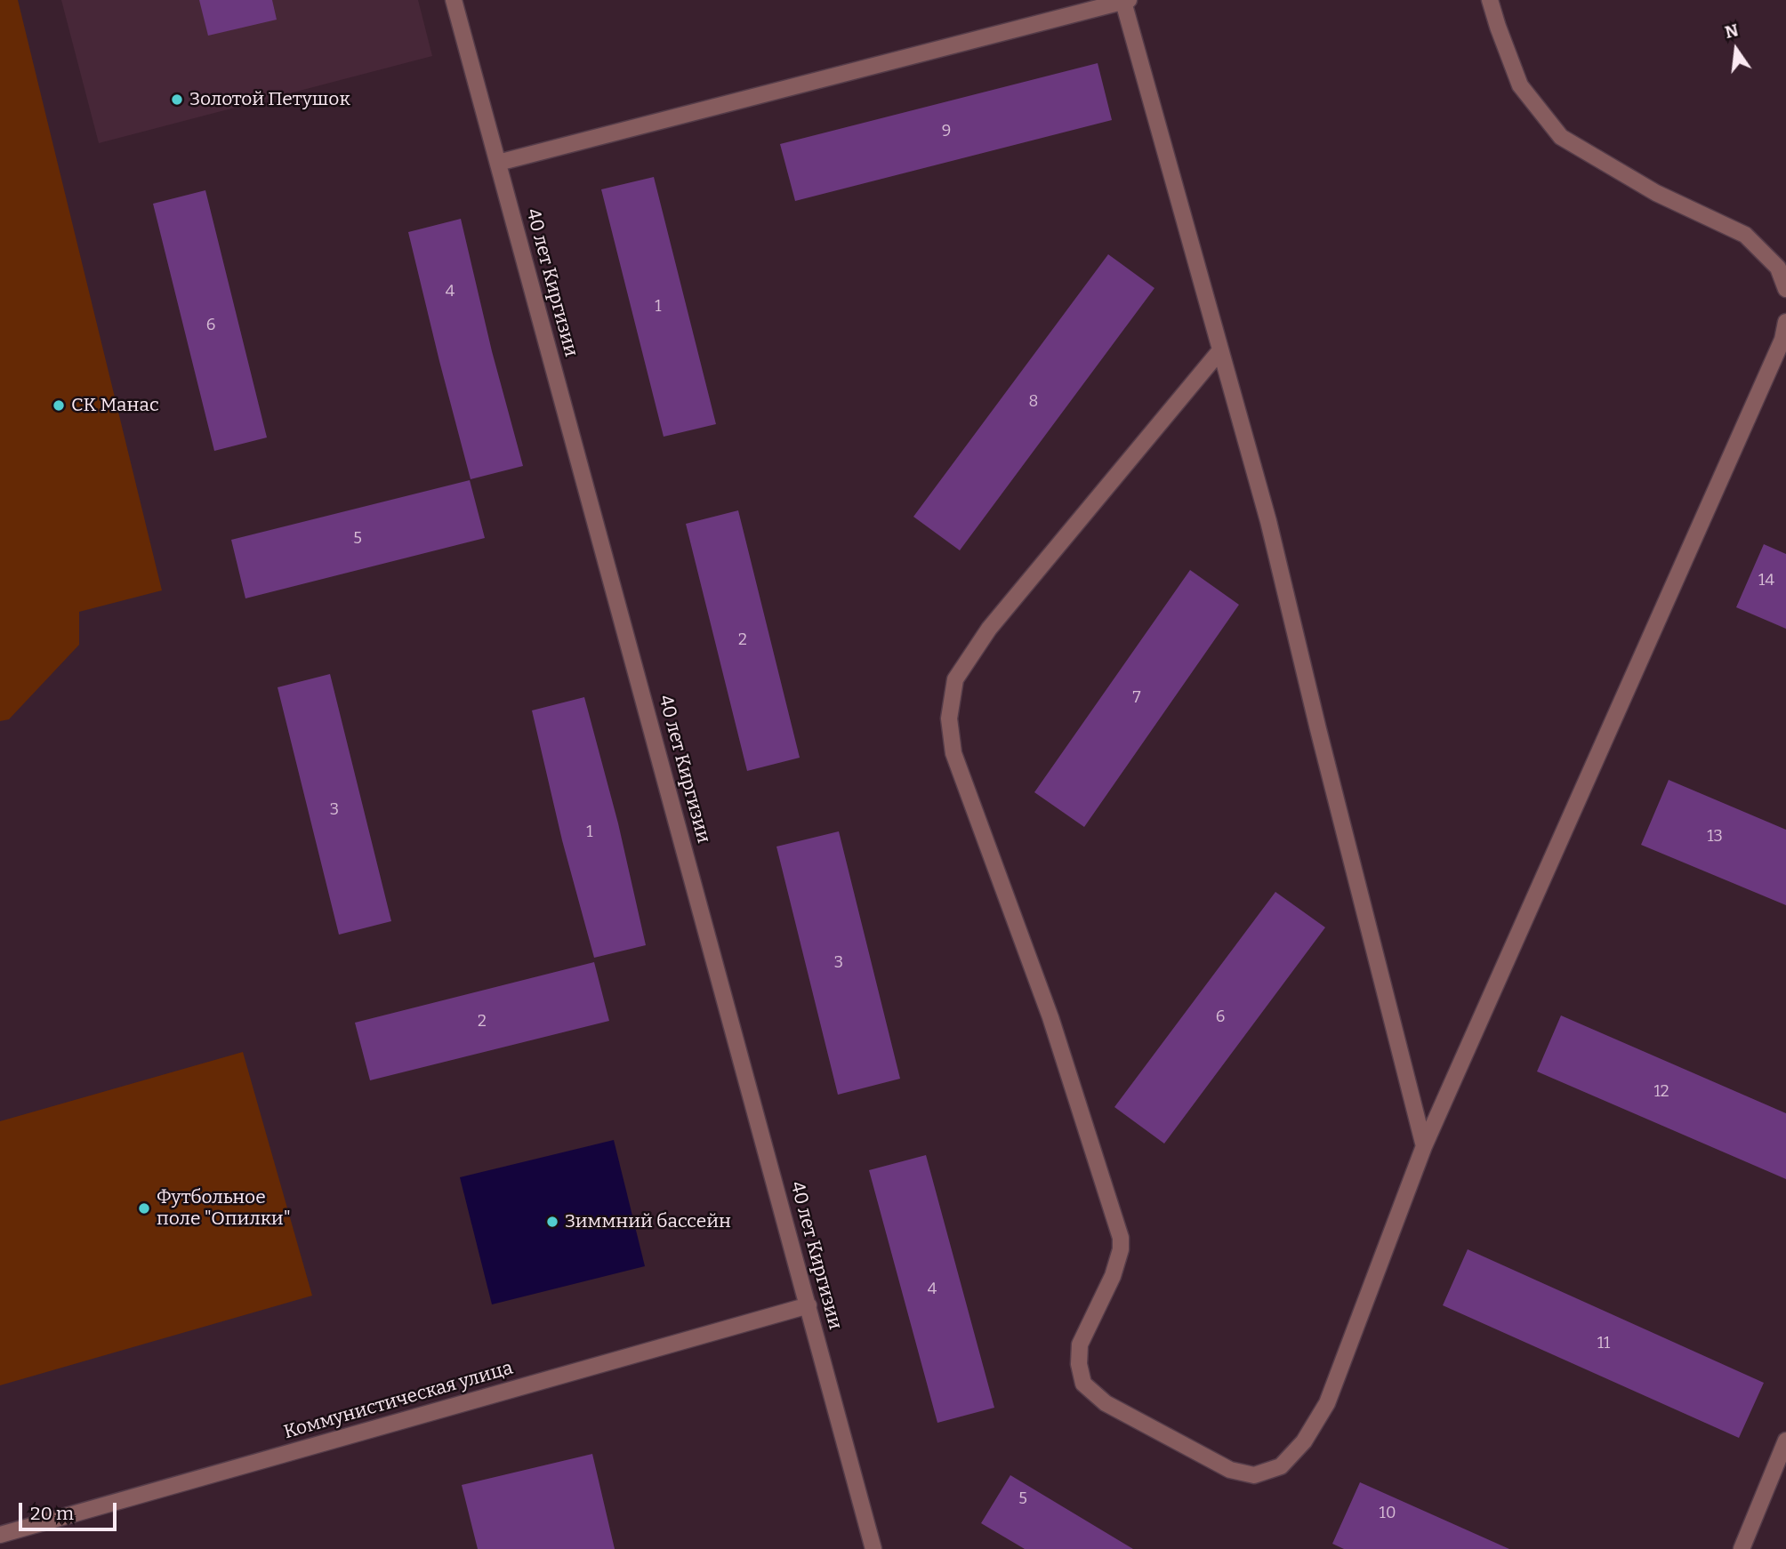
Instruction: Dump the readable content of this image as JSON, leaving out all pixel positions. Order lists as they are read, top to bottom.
{
  "streets": {
    "street": ["40 лет Киргизии", "Коммунистическая улица"]
  },
  "crossings": [
    ["40 лет Киргизии", "Коммунистическая улица"]
  ],
  "places": [
    "Золотой Петушок",
    "СК Манас",
    "Футбольное поле \"Опилки\"",
    "Зиммний бассейн"
  ],
  "house_numbers": [
    "9",
    "4",
    "1",
    "6",
    "8",
    "5",
    "14",
    "2",
    "7",
    "3",
    "1",
    "13",
    "3",
    "6",
    "2",
    "12",
    "4",
    "11",
    "5",
    "10"
  ],
  "scale_bar": "20 m",
  "north": "top"
}
